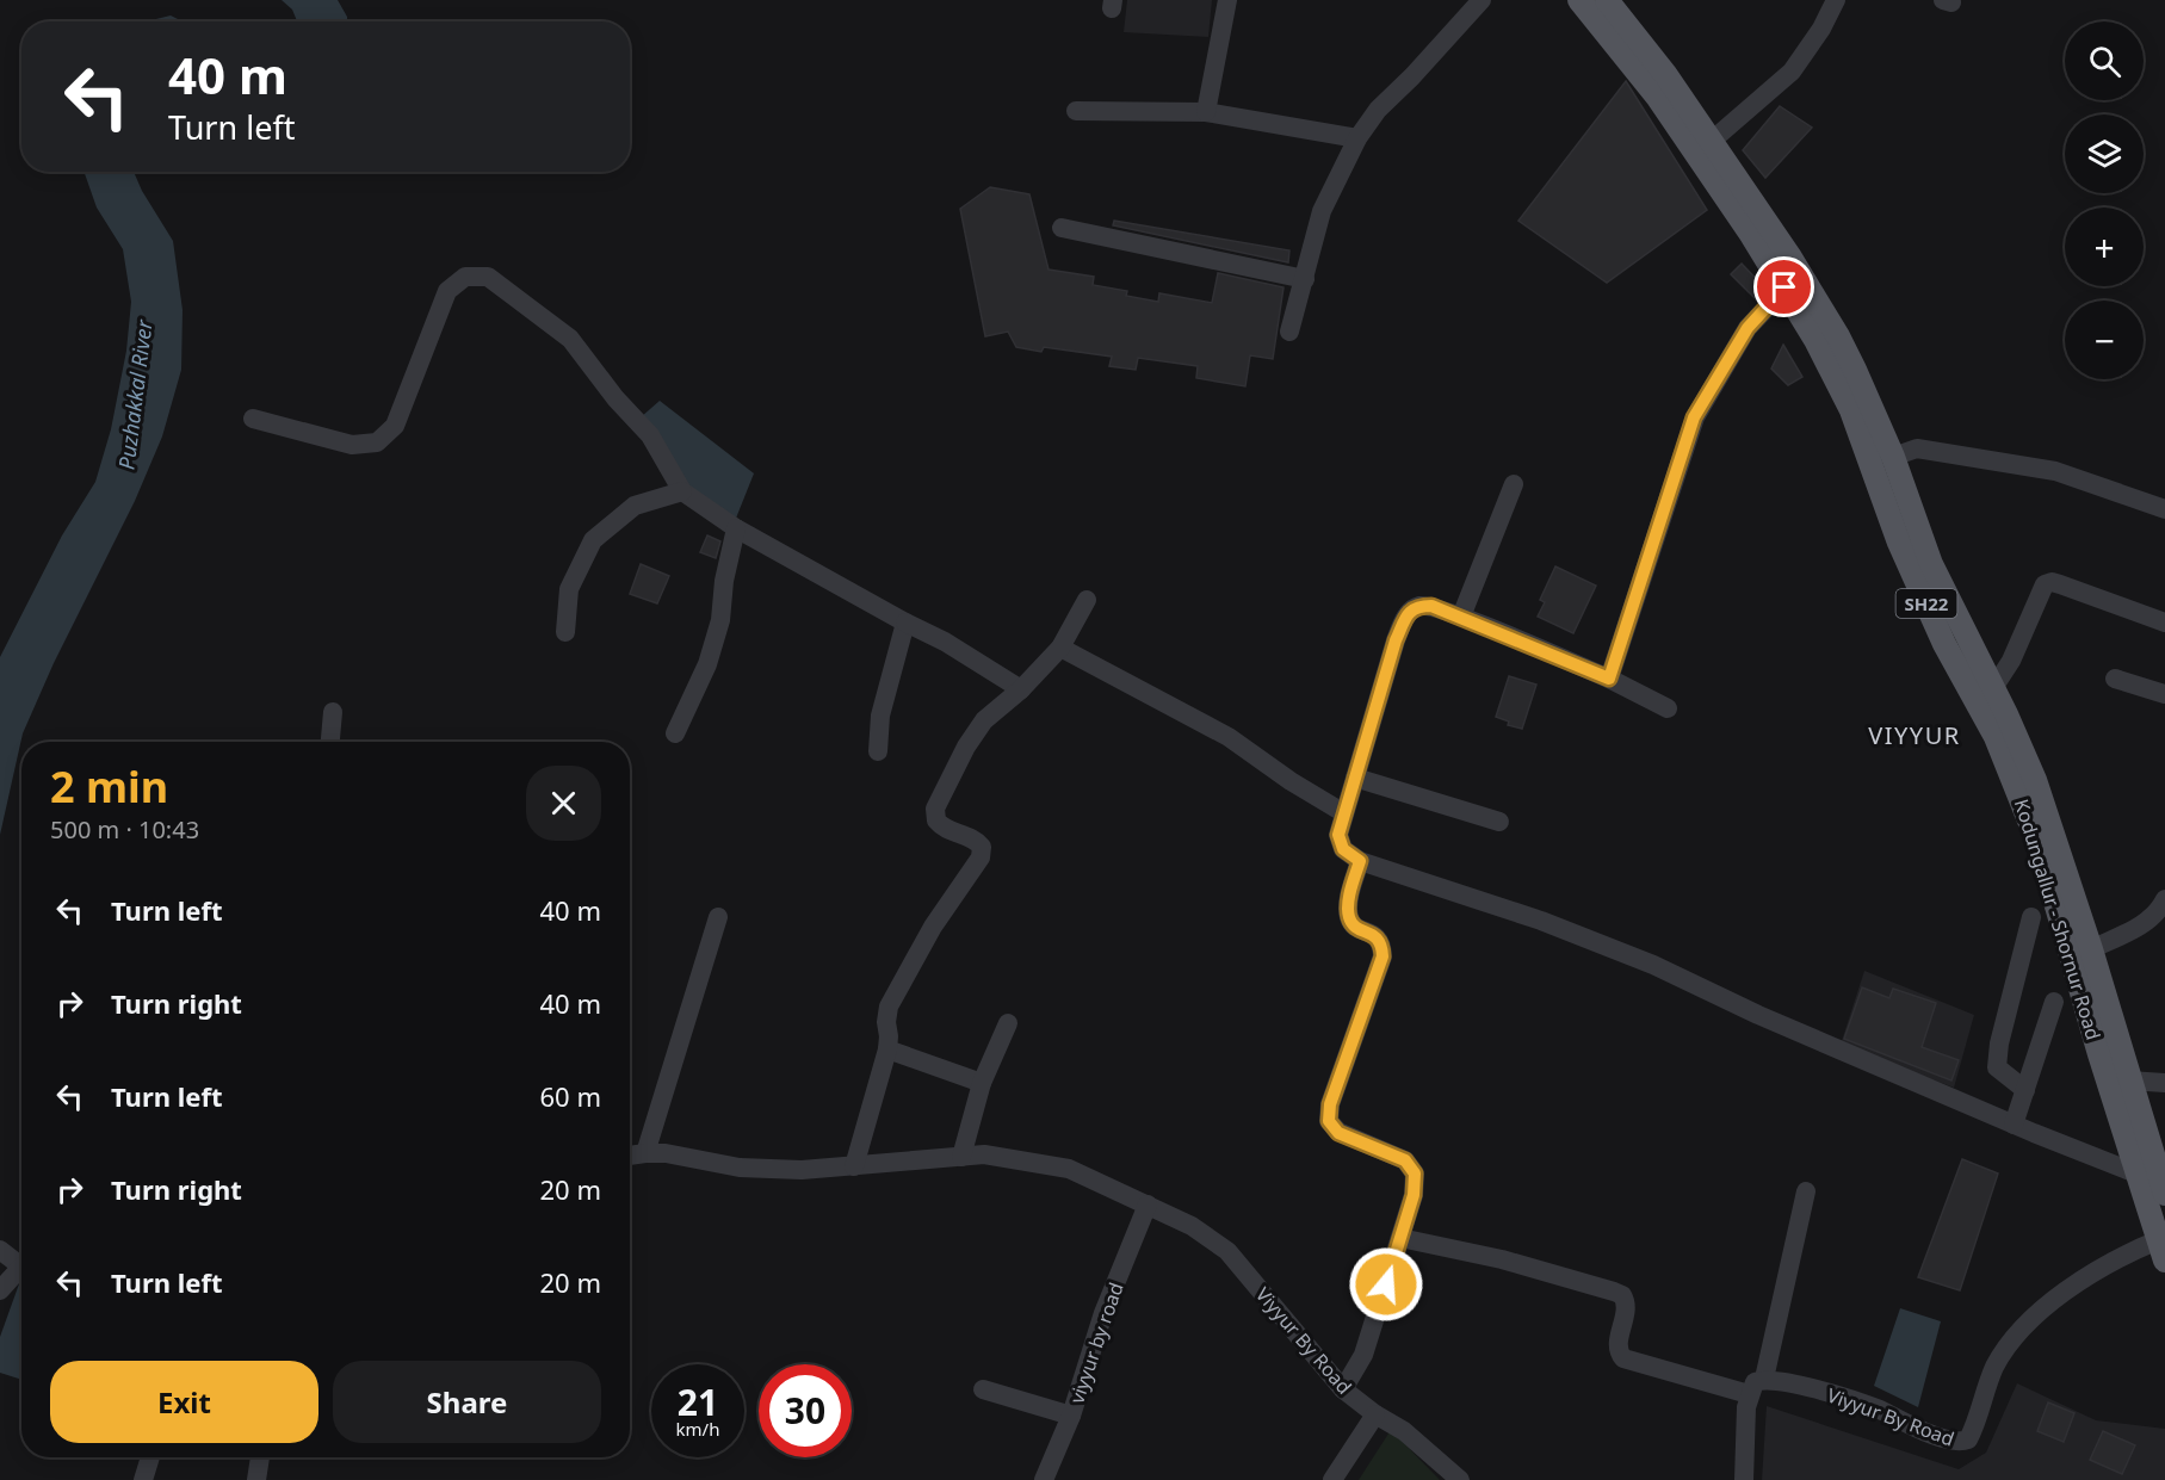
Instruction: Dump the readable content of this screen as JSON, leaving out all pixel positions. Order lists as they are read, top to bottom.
{
  "streets": {
    "main road": ["SH22", "Kodungallur - Shornur Road"],
    "street": ["Viyyur By Road", "viyyur by road"]
  },
  "crossings": [
    ["Kodungallur - Shornur Road", "Viyyur By Road"],
    ["Viyyur By Road", "viyyur by road"]
  ],
  "districts": ["VIYYUR"],
  "water": ["Puzhakkal River"],
  "page": {
    "map_buttons": ["+", "−"],
    "turn": ["40 m", "Turn left"],
    "heading": ["2 min", "500 m · 10:43"],
    "list": [
      {
        "name": "Turn left",
        "value": "40 m"
      },
      {
        "name": "Turn right",
        "value": "40 m"
      },
      {
        "name": "Turn left",
        "value": "60 m"
      },
      {
        "name": "Turn right",
        "value": "20 m"
      },
      {
        "name": "Turn left",
        "value": "20 m"
      }
    ],
    "buttons": ["Exit", "Share"],
    "speed": "21 km/h",
    "limit": "30"
  }
}
